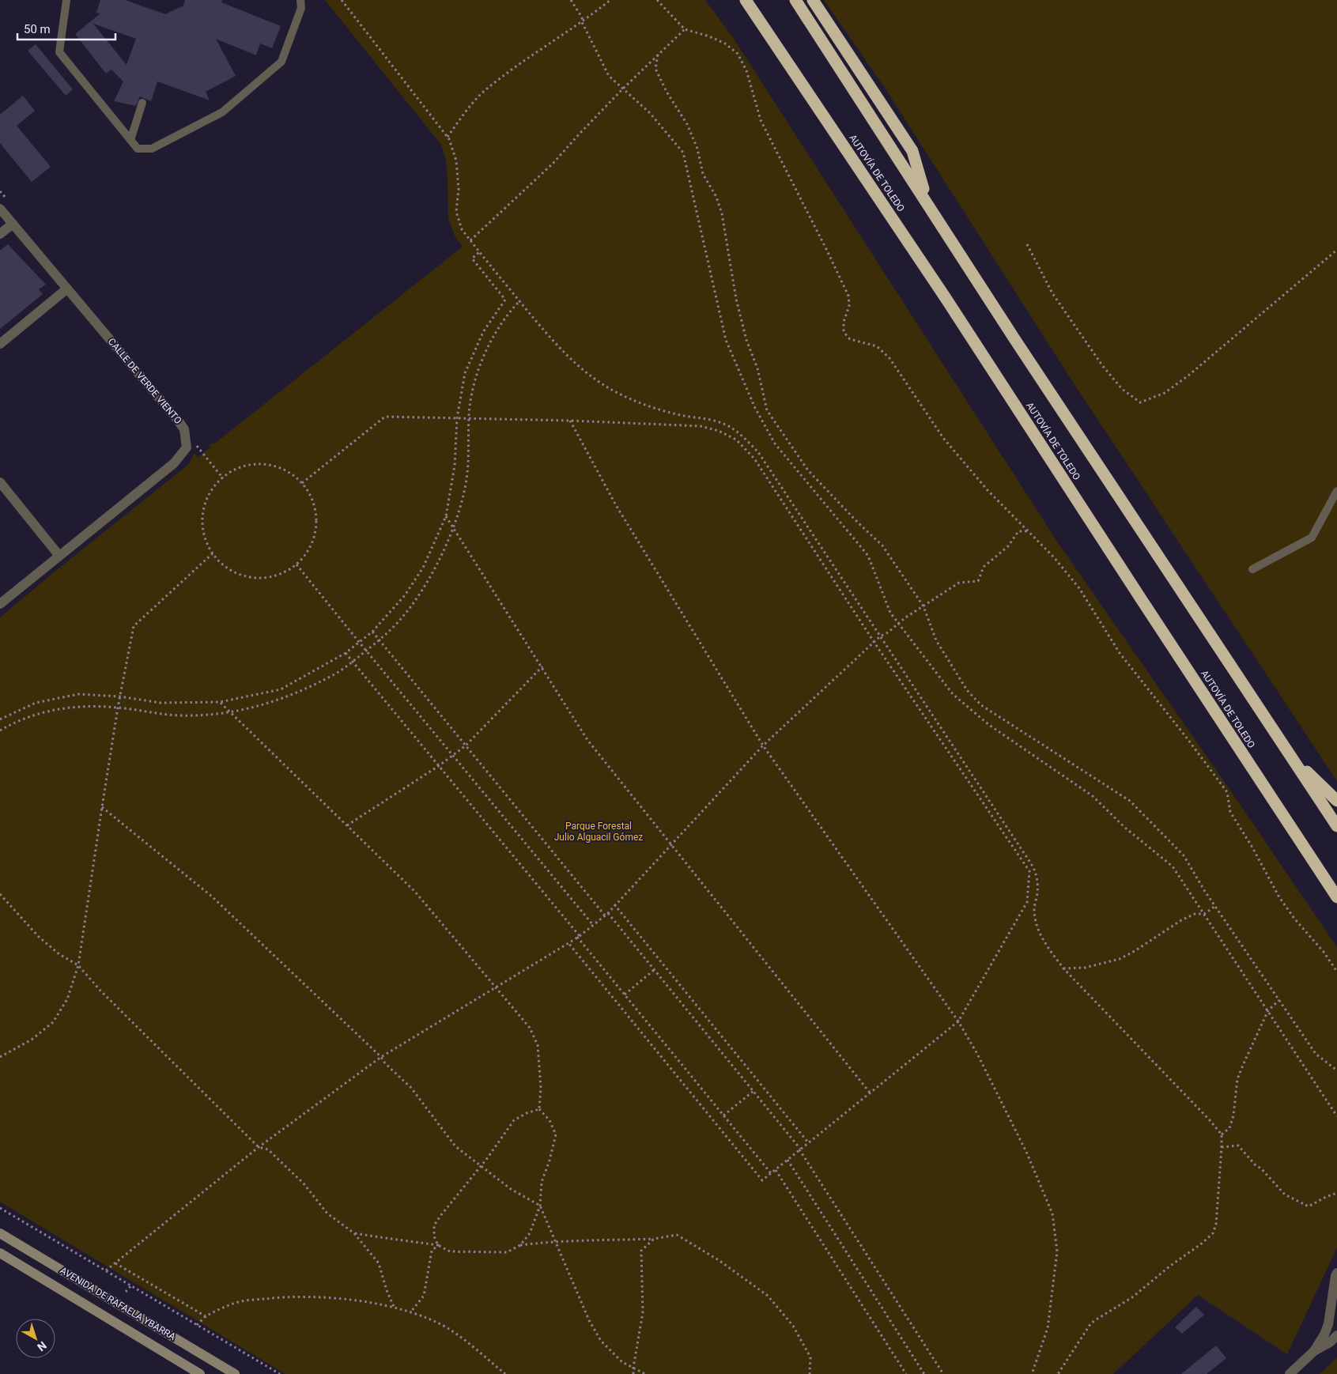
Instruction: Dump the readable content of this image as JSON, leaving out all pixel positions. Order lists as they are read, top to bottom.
{
  "streets": {
    "highway": ["AUTOVÍA DE TOLEDO"],
    "main road": ["AVENIDA DE RAFAELA YBARRA"],
    "street": ["CALLE DE VERDE VIENTO"]
  },
  "parks": ["Parque Forestal Julio Alguacil Gómez"],
  "scale_bar": "50 m",
  "north": "bottom right"
}
